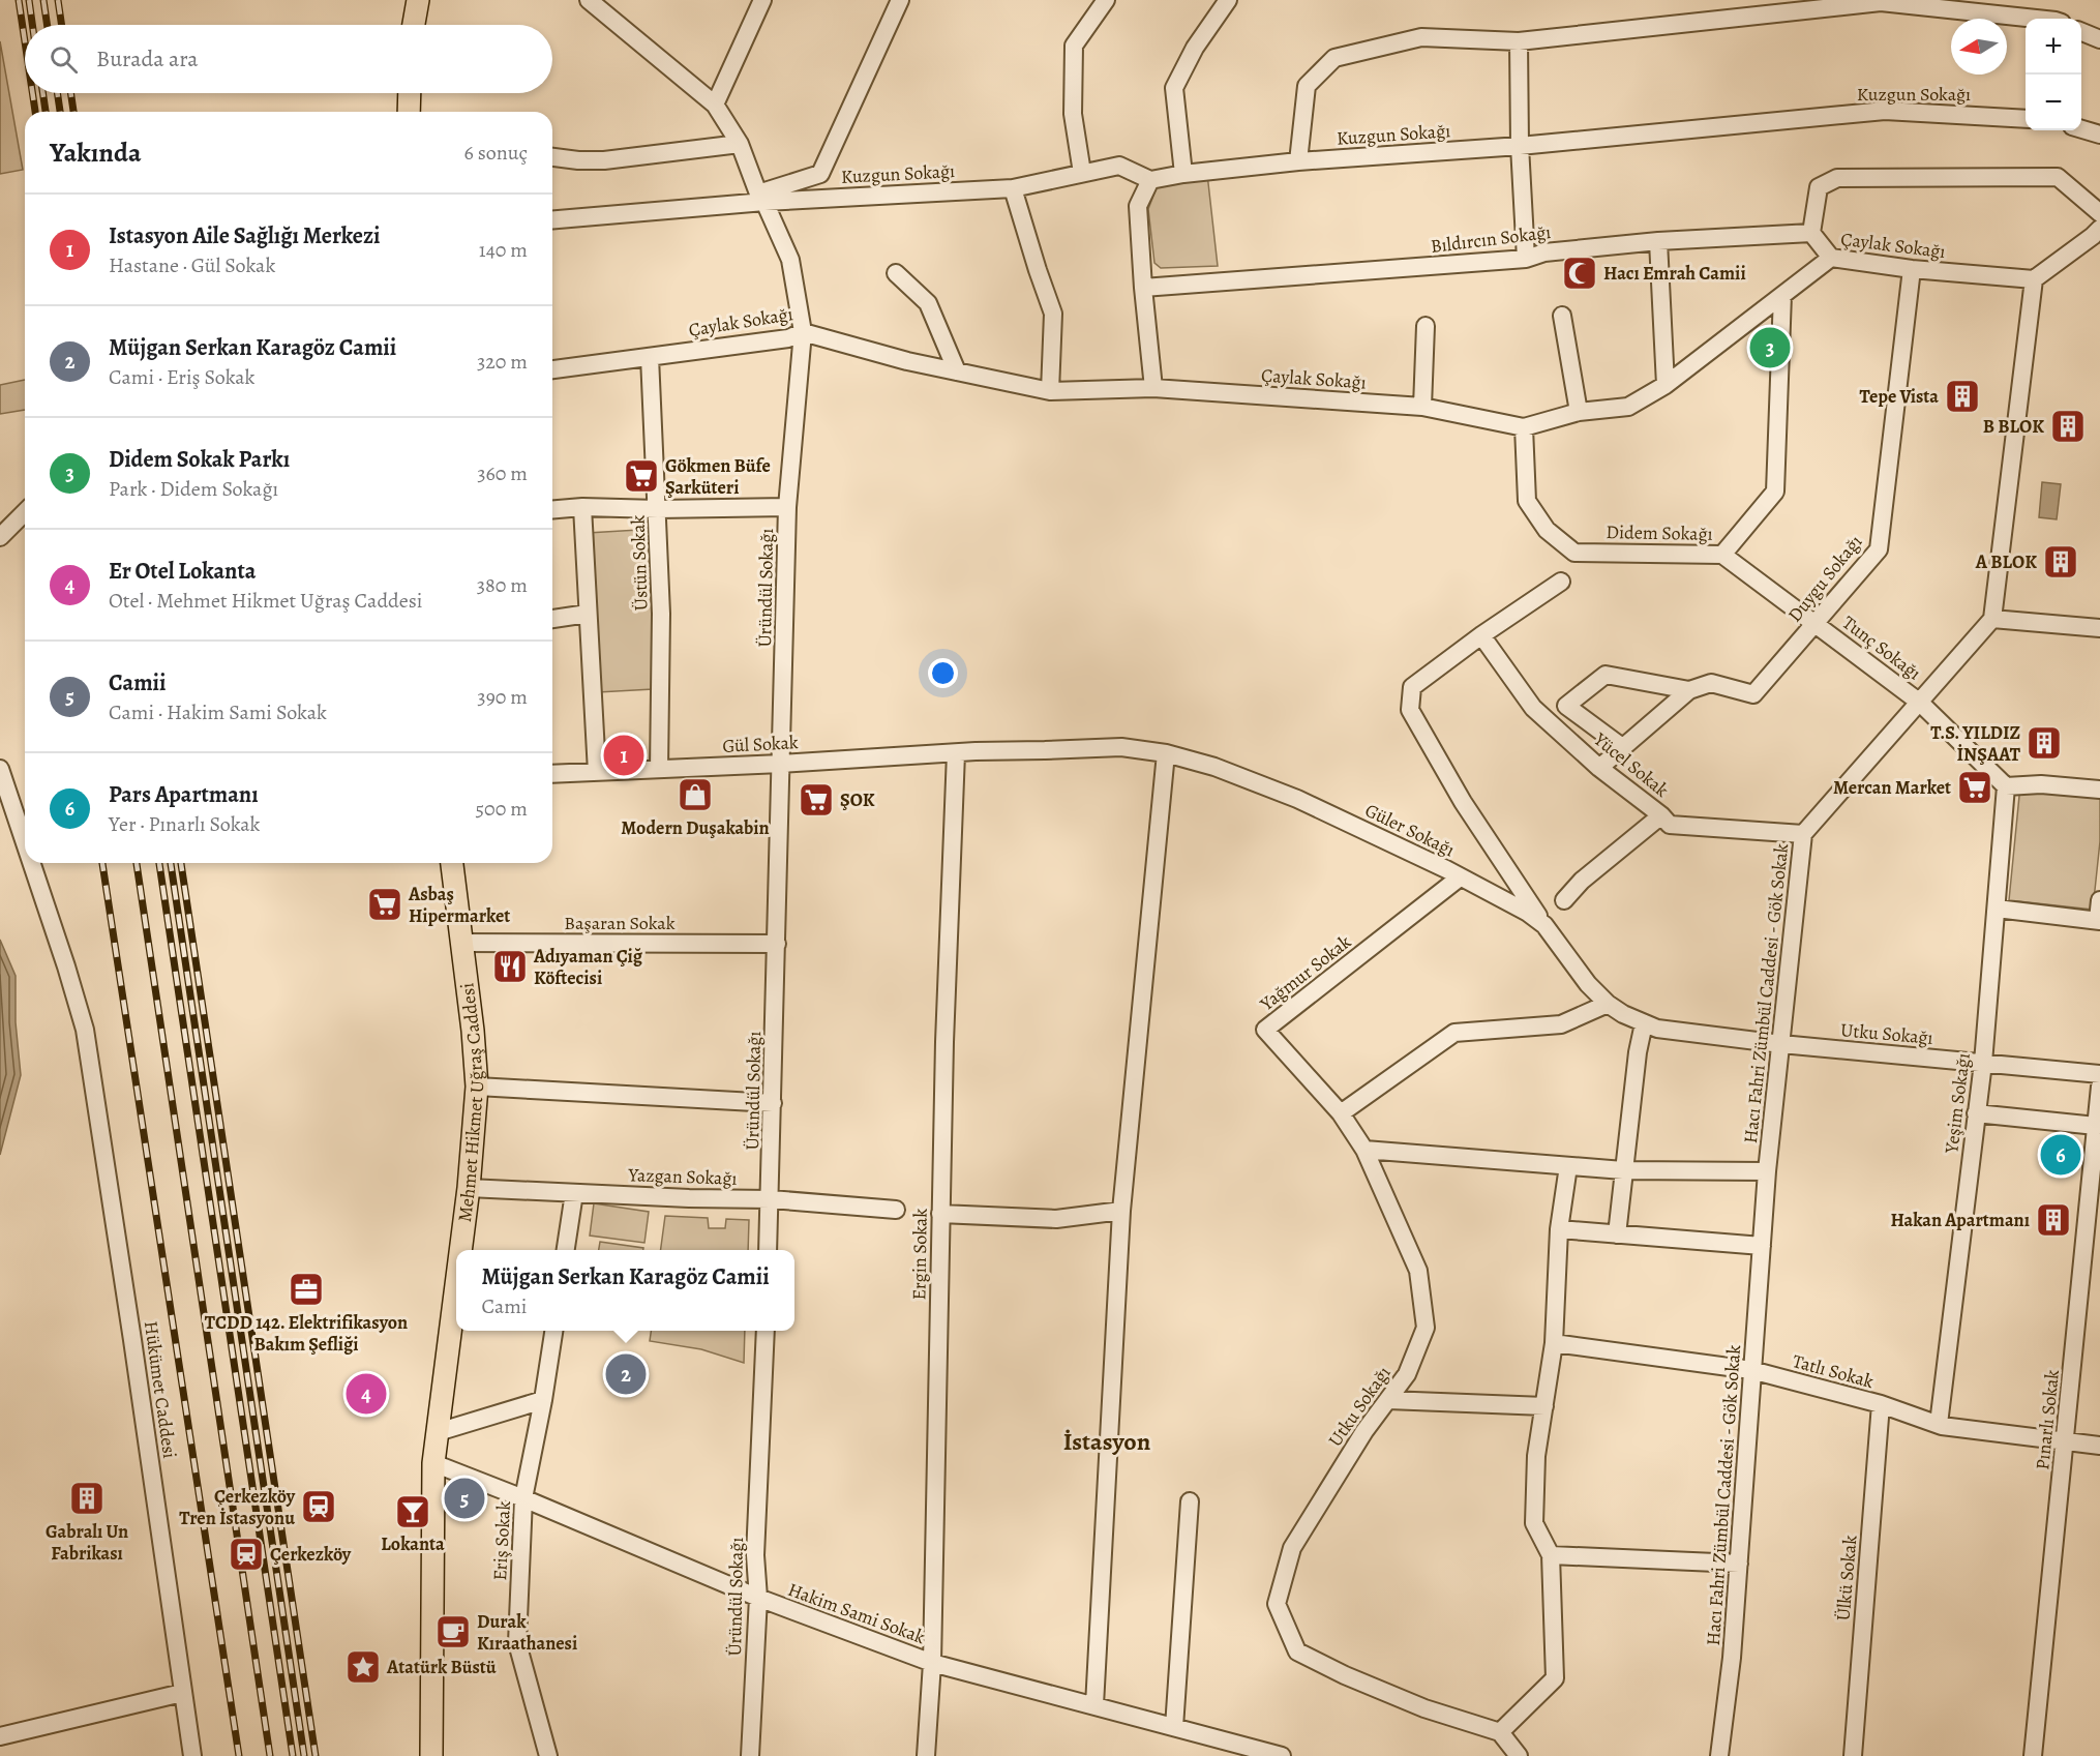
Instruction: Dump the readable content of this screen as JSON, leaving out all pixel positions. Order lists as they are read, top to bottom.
{
  "streets": {
    "main road": ["Mehmet Hikmet Uğraş Caddesi"],
    "street": [
      "Kuzgun Sokağı",
      "Bıldırcın Sokağı",
      "Çaylak Sokağı",
      "Didem Sokağı",
      "Üstün Sokak",
      "Duygu Sokağı",
      "Üründül Sokağı",
      "Tunç Sokağı",
      "Gül Sokak",
      "Yücel Sokak",
      "Güler Sokağı",
      "Başaran Sokak",
      "Yağmur Sokak",
      "Hacı Fahri Zümbül Caddesi - Gök Sokak",
      "Utku Sokağı",
      "Yeşim Sokağı",
      "Yazgan Sokağı",
      "Ergin Sokak",
      "Tatlı Sokak",
      "Hükümet Caddesi",
      "Pınarlı Sokak",
      "Eriş Sokak",
      "Ülkü Sokak",
      "Hakim Sami Sokak"
    ]
  },
  "crossings": [
    ["Kuzgun Sokağı", "Üründül Sokağı"],
    ["Çaylak Sokağı", "Didem Sokağı"],
    ["Çaylak Sokağı", "Üstün Sokak"],
    ["Çaylak Sokağı", "Duygu Sokağı"],
    ["Çaylak Sokağı", "Üründül Sokağı"],
    ["Didem Sokağı", "Tunç Sokağı"],
    ["Üstün Sokak", "Gül Sokak"],
    ["Duygu Sokağı", "Tunç Sokağı"],
    ["Duygu Sokağı", "Yücel Sokak"],
    ["Üründül Sokağı", "Gül Sokak"],
    ["Üründül Sokağı", "Başaran Sokak"],
    ["Üründül Sokağı", "Yazgan Sokağı"],
    ["Üründül Sokağı", "Hakim Sami Sokak"],
    ["Tunç Sokağı", "Hacı Fahri Zümbül Caddesi - Gök Sokak"],
    ["Tunç Sokağı", "Yeşim Sokağı"],
    ["Gül Sokak", "Güler Sokağı"],
    ["Gül Sokak", "Ergin Sokak"],
    ["Yücel Sokak", "Hacı Fahri Zümbül Caddesi - Gök Sokak"],
    ["Güler Sokağı", "Yağmur Sokak"],
    ["Güler Sokağı", "Hacı Fahri Zümbül Caddesi - Gök Sokak"],
    ["Güler Sokağı", "Utku Sokağı"],
    ["Başaran Sokak", "Mehmet Hikmet Uğraş Caddesi"],
    ["Yağmur Sokak", "Utku Sokağı"],
    ["Hacı Fahri Zümbül Caddesi - Gök Sokak", "Utku Sokağı"],
    ["Hacı Fahri Zümbül Caddesi - Gök Sokak", "Tatlı Sokak"],
    ["Utku Sokağı", "Yeşim Sokağı"],
    ["Mehmet Hikmet Uğraş Caddesi", "Yazgan Sokağı"],
    ["Mehmet Hikmet Uğraş Caddesi", "Hakim Sami Sokak"],
    ["Yeşim Sokağı", "Tatlı Sokak"],
    ["Ergin Sokak", "Hakim Sami Sokak"],
    ["Tatlı Sokak", "Pınarlı Sokak"],
    ["Tatlı Sokak", "Ülkü Sokak"],
    ["Eriş Sokak", "Hakim Sami Sokak"]
  ],
  "districts": ["İstasyon"],
  "places": {
    "mosque": ["Hacı Emrah Camii"],
    "building": [
      "Tepe Vista",
      "B BLOK",
      "A BLOK",
      "T.S. YILDIZ İNŞAAT",
      "Hakan Apartmanı",
      "Gabralı Un Fabrikası"
    ],
    "supermarket": [
      "Gökmen Büfe Şarküteri",
      "Mercan Market",
      "ŞOK",
      "Asbaş Hipermarket"
    ],
    "shop": ["Modern Duşakabin"],
    "restaurant": ["Adıyaman Çiğ Köftecisi"],
    "office": ["TCDD 142. Elektrifikasyon Bakım Şefliği"],
    "station": ["Çerkezköy Tren İstasyonu", "Çerkezköy"],
    "bar": ["Lokanta"],
    "cafe": ["Durak Kıraathanesi"],
    "place": ["Atatürk Büstü"]
  },
  "north": "left",
  "page": {
    "map_buttons": ["+", "−"],
    "search": "Burada ara",
    "heading": ["Yakında", "6 sonuç"],
    "list": [
      {
        "mark": "1",
        "name": "Istasyon Aile Sağlığı Merkezi",
        "note": "Hastane · Gül Sokak",
        "value": "140 m"
      },
      {
        "mark": "2",
        "name": "Müjgan Serkan Karagöz Camii",
        "note": "Cami · Eriş Sokak",
        "value": "320 m"
      },
      {
        "mark": "3",
        "name": "Didem Sokak Parkı",
        "note": "Park · Didem Sokağı",
        "value": "360 m"
      },
      {
        "mark": "4",
        "name": "Er Otel Lokanta",
        "note": "Otel · Mehmet Hikmet Uğraş Caddesi",
        "value": "380 m"
      },
      {
        "mark": "5",
        "name": "Camii",
        "note": "Cami · Hakim Sami Sokak",
        "value": "390 m"
      },
      {
        "mark": "6",
        "name": "Pars Apartmanı",
        "note": "Yer · Pınarlı Sokak",
        "value": "500 m"
      }
    ],
    "pins": [
      "3",
      "1",
      "6",
      "2",
      "4",
      "5"
    ],
    "popup": ["Müjgan Serkan Karagöz Camii", "Cami"]
  }
}
